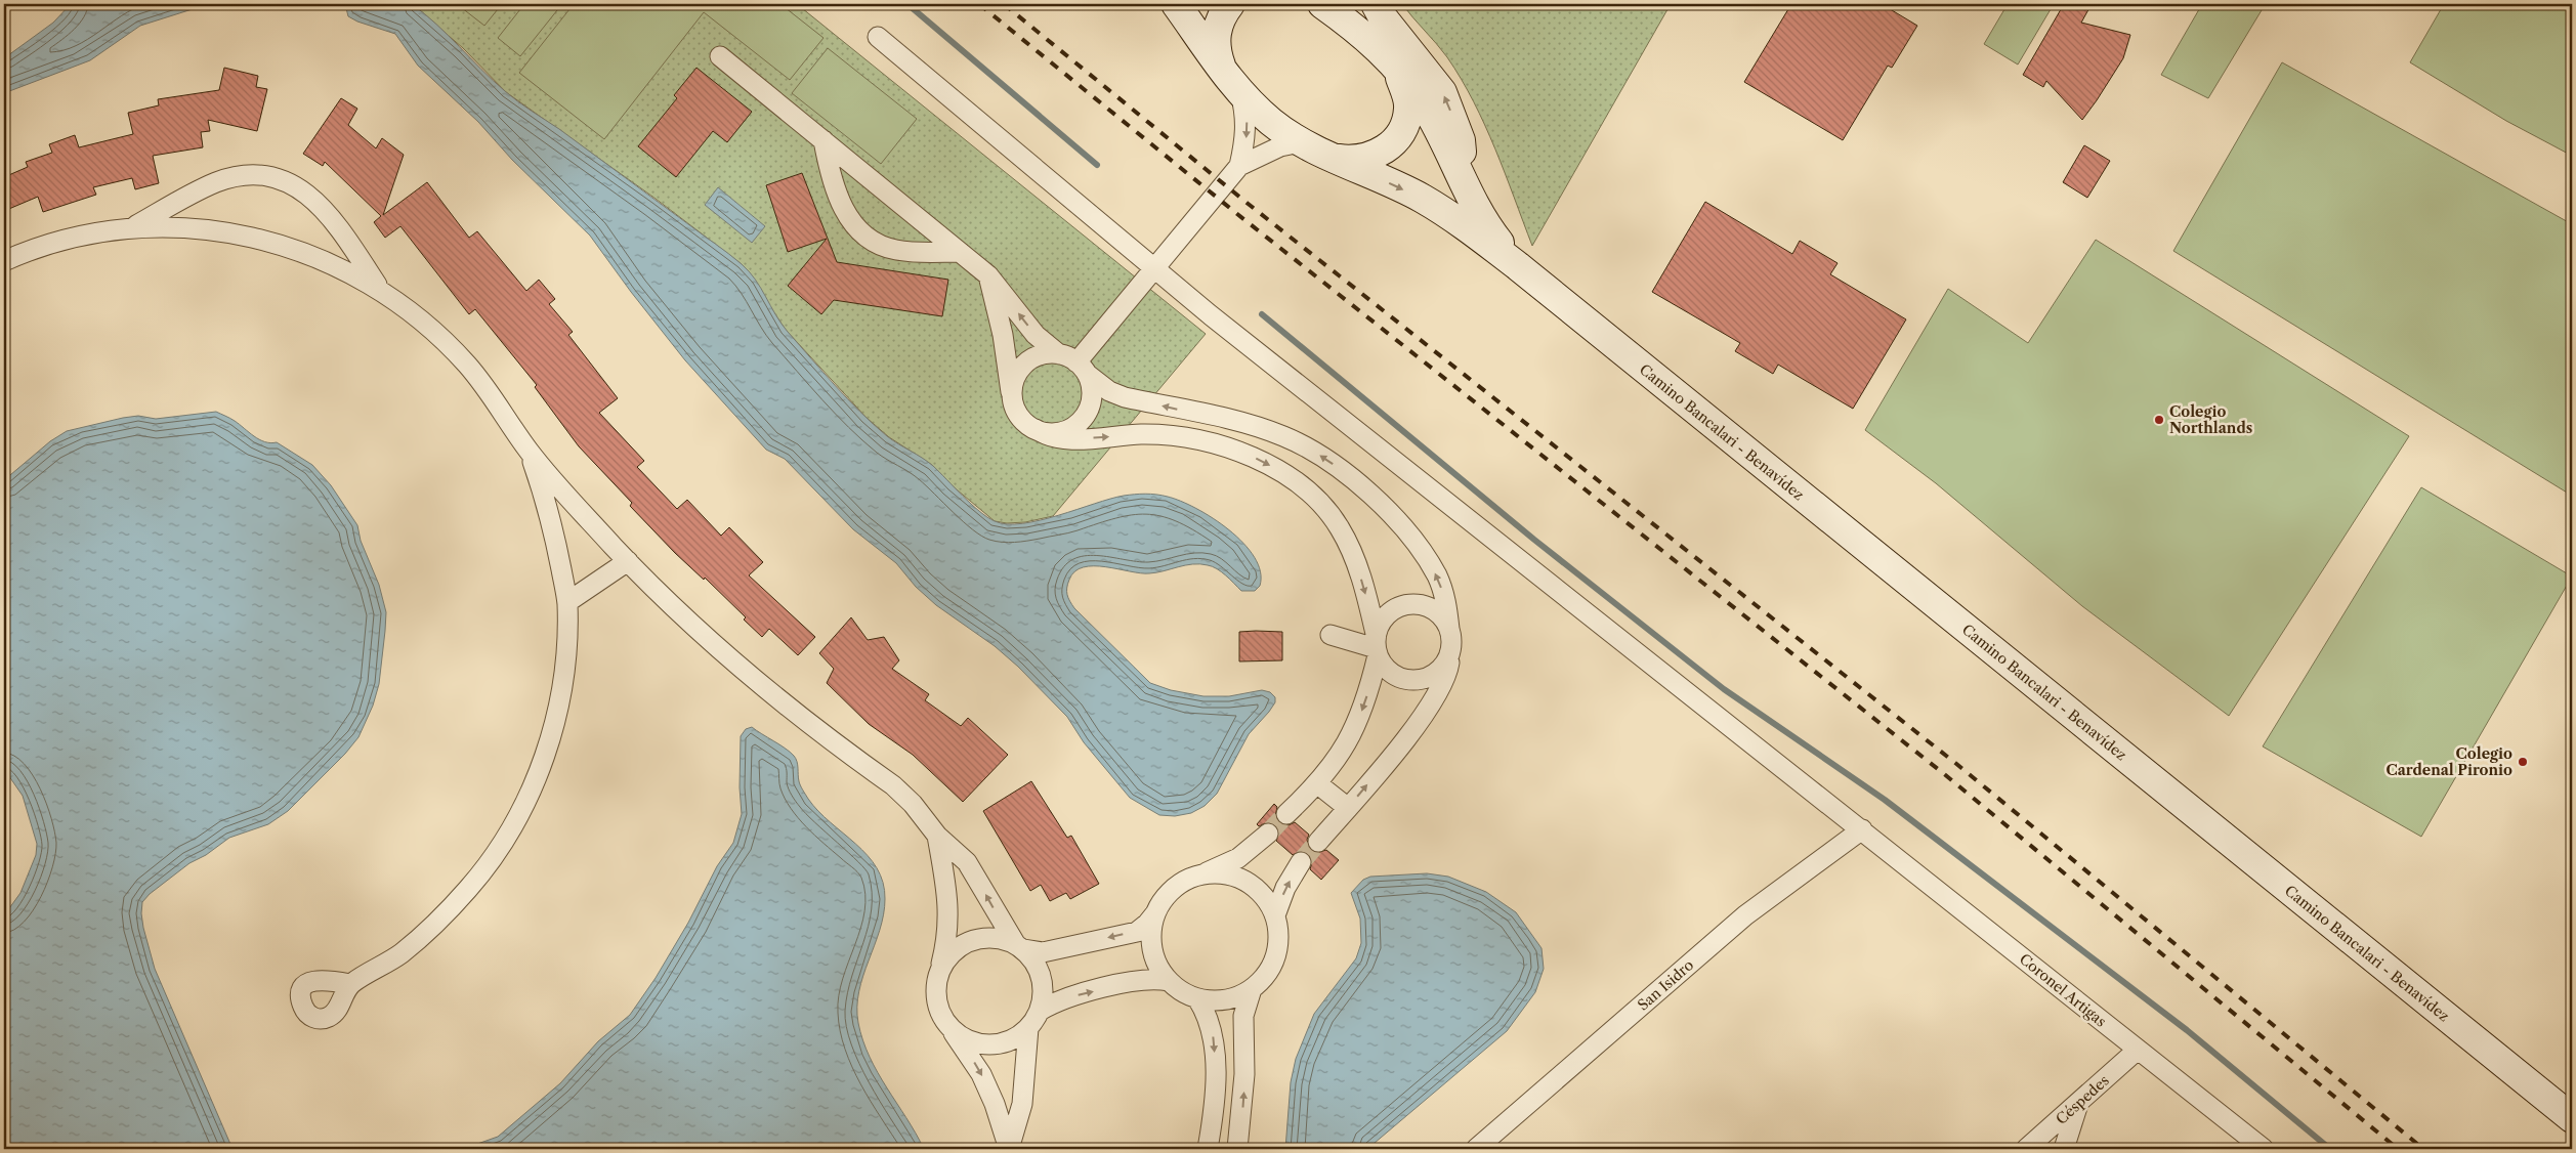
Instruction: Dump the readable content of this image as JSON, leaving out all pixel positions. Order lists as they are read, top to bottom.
{
  "streets": {
    "main road": ["Camino Bancalari - Benavídez"],
    "street": ["San Isidro", "Coronel Artigas", "Céspedes"]
  },
  "crossings": [
    ["San Isidro", "Coronel Artigas"],
    ["Coronel Artigas", "Céspedes"]
  ],
  "places": ["Colegio Northlands", "Colegio Cardenal Pironio"]
}
